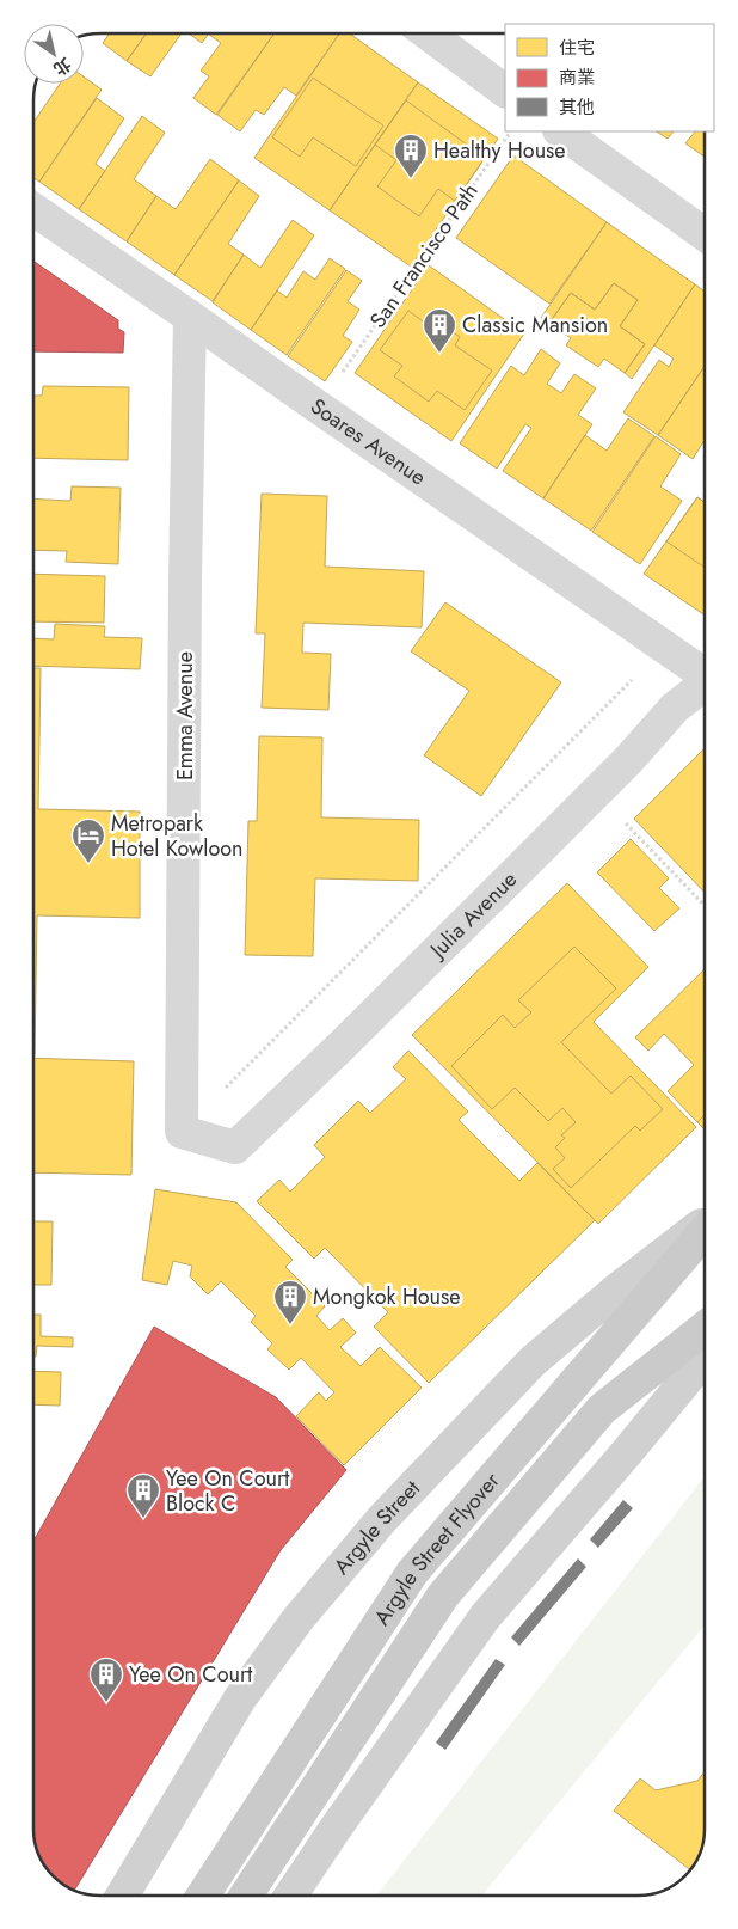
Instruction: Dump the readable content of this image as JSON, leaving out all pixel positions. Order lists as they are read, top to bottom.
{
  "streets": {
    "main road": ["Argyle Street", "Argyle Street Flyover"],
    "street": ["Soares Avenue", "Emma Avenue", "Julia Avenue"],
    "path": ["San Francisco Path"]
  },
  "crossings": [
    ["Soares Avenue", "Emma Avenue"],
    ["Emma Avenue", "Julia Avenue"]
  ],
  "places": {
    "building": [
      "Healthy House",
      "Classic Mansion",
      "Mongkok House",
      "Yee On Court Block C",
      "Yee On Court"
    ],
    "hotel": ["Metropark Hotel Kowloon"]
  },
  "legend": ["住宅", "商業", "其他"],
  "north": "bottom right"
}
